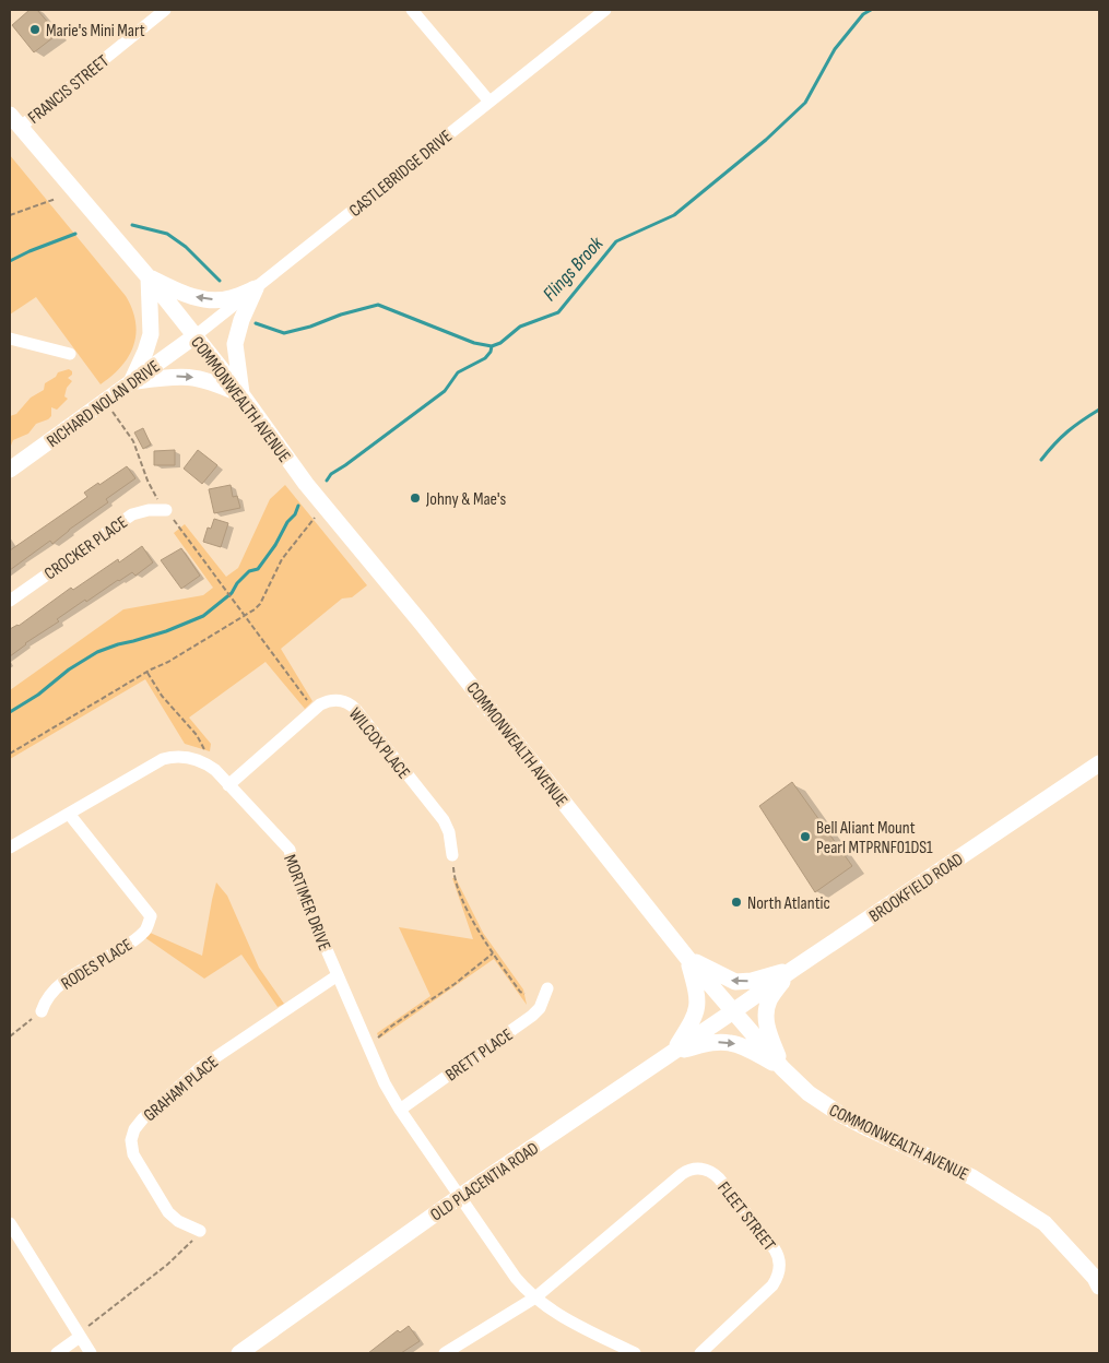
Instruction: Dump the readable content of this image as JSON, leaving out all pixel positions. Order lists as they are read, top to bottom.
{
  "streets": {
    "main road": [
      "COMMONWEALTH AVENUE",
      "RICHARD NOLAN DRIVE",
      "BROOKFIELD ROAD",
      "OLD PLACENTIA ROAD"
    ],
    "street": [
      "FRANCIS STREET",
      "CASTLEBRIDGE DRIVE",
      "CROCKER PLACE",
      "WILCOX PLACE",
      "MORTIMER DRIVE",
      "RODES PLACE",
      "BRETT PLACE",
      "GRAHAM PLACE",
      "FLEET STREET"
    ]
  },
  "crossings": [
    ["FRANCIS STREET", "COMMONWEALTH AVENUE"],
    ["CASTLEBRIDGE DRIVE", "COMMONWEALTH AVENUE"],
    ["CASTLEBRIDGE DRIVE", "RICHARD NOLAN DRIVE"],
    ["COMMONWEALTH AVENUE", "RICHARD NOLAN DRIVE"],
    ["COMMONWEALTH AVENUE", "BROOKFIELD ROAD"],
    ["COMMONWEALTH AVENUE", "OLD PLACENTIA ROAD"],
    ["WILCOX PLACE", "MORTIMER DRIVE"],
    ["BROOKFIELD ROAD", "OLD PLACENTIA ROAD"],
    ["MORTIMER DRIVE", "BRETT PLACE"],
    ["MORTIMER DRIVE", "GRAHAM PLACE"],
    ["MORTIMER DRIVE", "OLD PLACENTIA ROAD"],
    ["MORTIMER DRIVE", "FLEET STREET"]
  ],
  "water": ["Flings Brook"],
  "places": [
    "Marie's Mini Mart",
    "Johny & Mae's",
    "Bell Aliant Mount Pearl MTPRNF01DS1",
    "North Atlantic"
  ]
}
